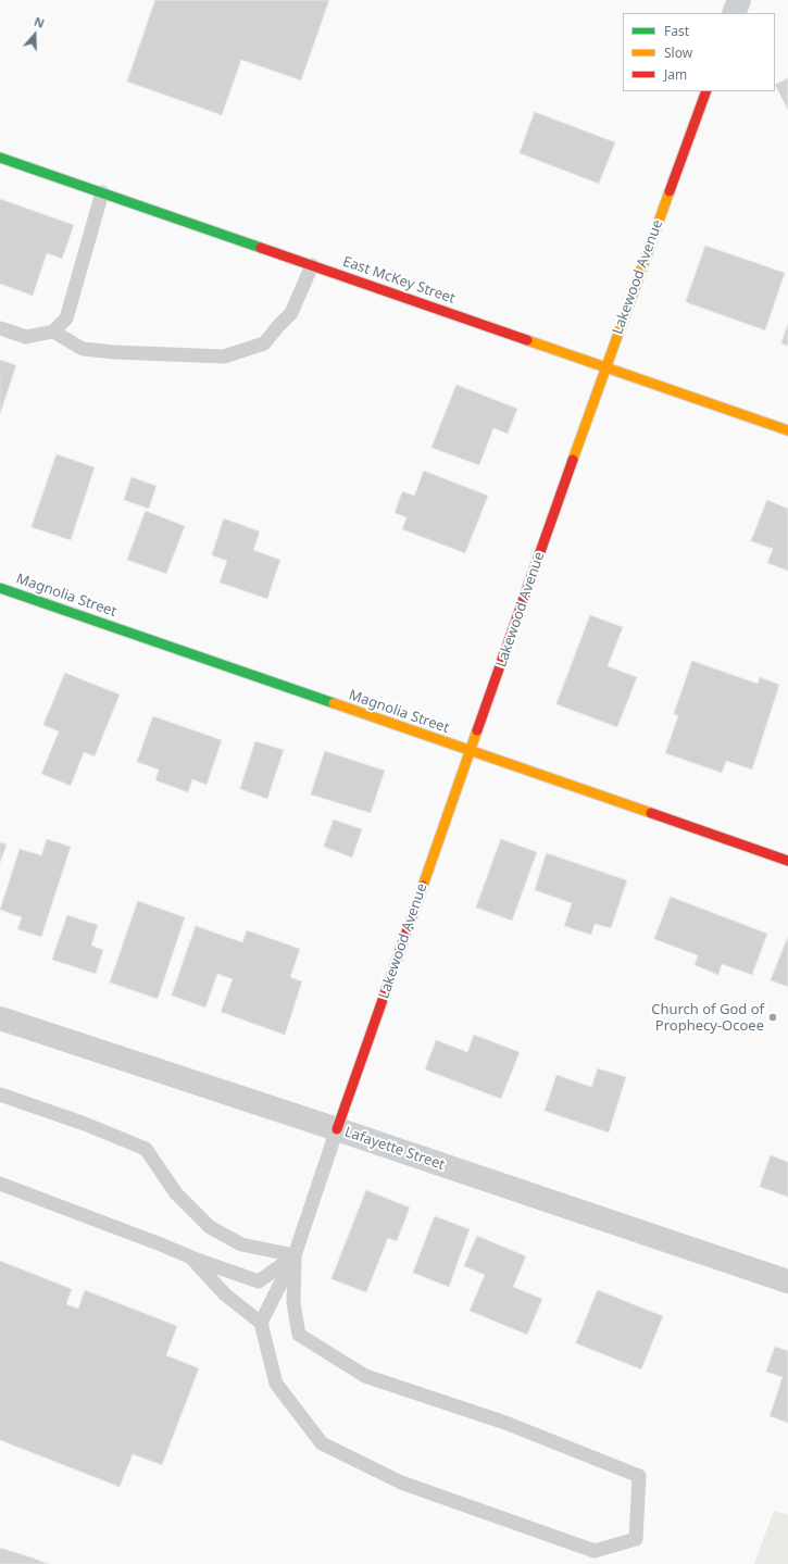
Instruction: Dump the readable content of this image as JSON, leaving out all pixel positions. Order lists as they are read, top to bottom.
{
  "streets": {
    "street": [
      "Lakewood Avenue",
      "East McKey Street",
      "Magnolia Street",
      "Lafayette Street"
    ]
  },
  "crossings": [
    ["Lakewood Avenue", "East McKey Street"],
    ["Lakewood Avenue", "Magnolia Street"],
    ["Lakewood Avenue", "Lafayette Street"]
  ],
  "places": ["Church of God of Prophecy-Ocoee"],
  "legend": ["Fast", "Slow", "Jam"],
  "north": "top"
}
